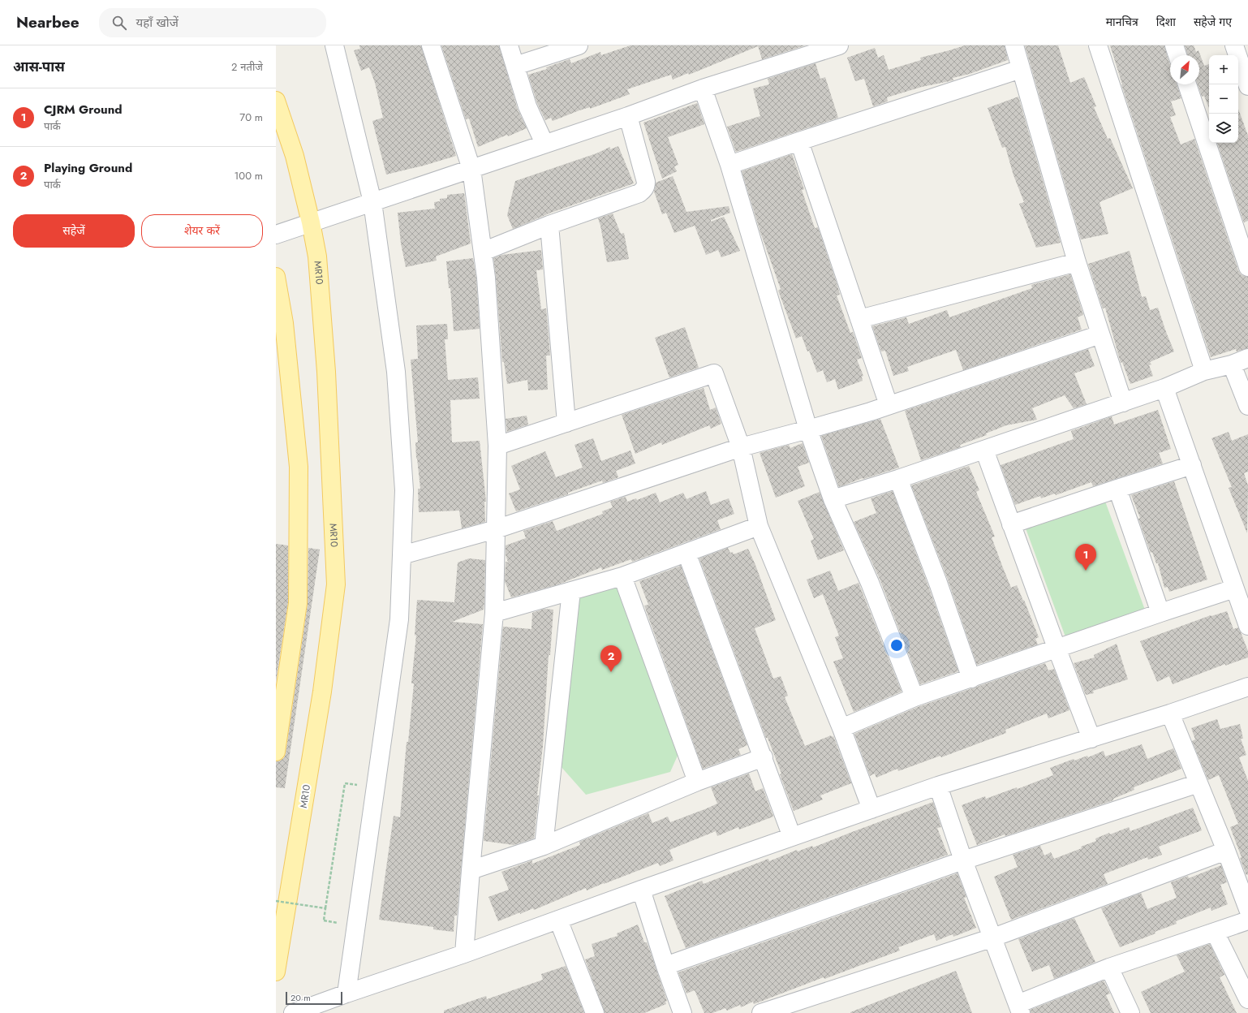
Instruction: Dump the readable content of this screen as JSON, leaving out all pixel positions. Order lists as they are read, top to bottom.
{
  "streets": {
    "main road": ["MR10"]
  },
  "scale_bar": "20 m",
  "north": "top right",
  "page": {
    "header": "Nearbee",
    "search": "यहाँ खोजें",
    "nav": ["मानचित्र", "दिशा", "सहेजे गए"],
    "heading": ["आस-पास", "2 नतीजे"],
    "map_buttons": ["+", "−"],
    "list": [
      {
        "mark": "1",
        "name": "CJRM Ground",
        "note": "पार्क",
        "value": "70 m"
      },
      {
        "mark": "2",
        "name": "Playing Ground",
        "note": "पार्क",
        "value": "100 m"
      }
    ],
    "buttons": ["सहेजें", "शेयर करें"],
    "pins": ["1", "2"],
    "scale": "20 m"
  }
}
